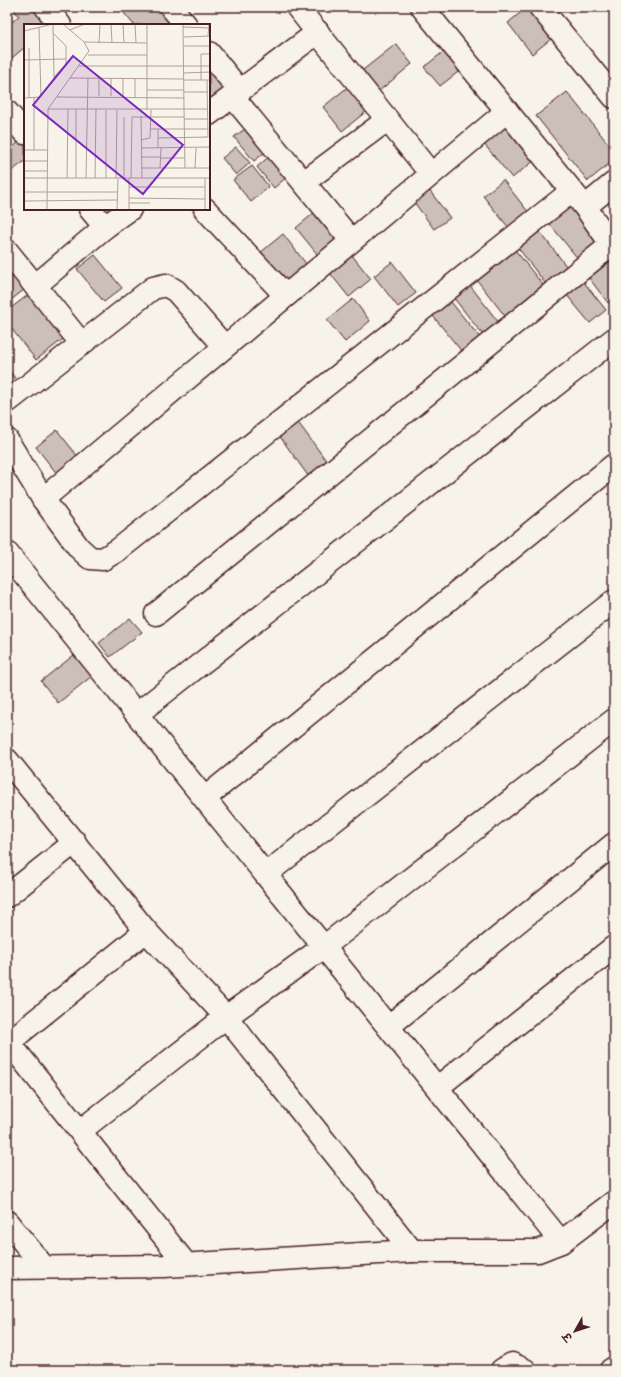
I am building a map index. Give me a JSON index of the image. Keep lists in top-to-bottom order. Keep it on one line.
{"north":"bottom left"}
